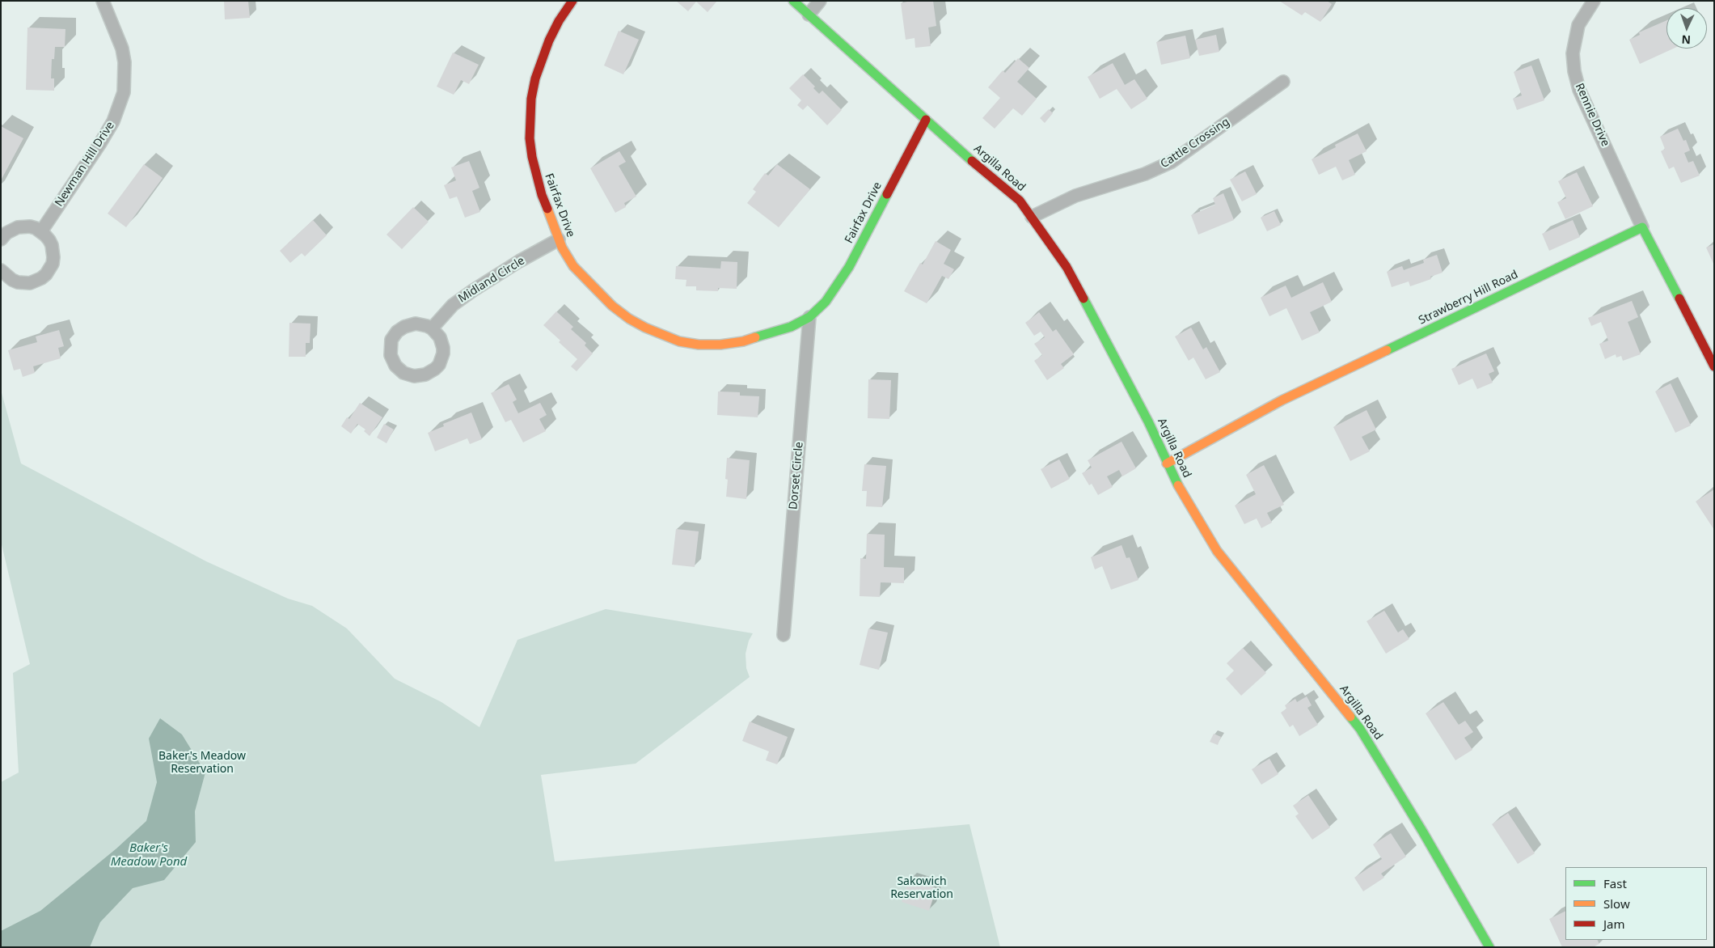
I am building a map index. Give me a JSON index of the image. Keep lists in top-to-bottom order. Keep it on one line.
{"streets":{"street":["Rennie Drive","Cattle Crossing","Newman Hill Drive","Argilla Road","Fairfax Drive","Midland Circle","Strawberry Hill Road","Dorset Circle"]},"crossings":[["Rennie Drive","Strawberry Hill Road"],["Cattle Crossing","Argilla Road"],["Argilla Road","Fairfax Drive"],["Argilla Road","Strawberry Hill Road"],["Fairfax Drive","Midland Circle"],["Fairfax Drive","Dorset Circle"]],"water":["Baker's Meadow Pond"],"parks":["Baker's Meadow Reservation","Sakowich Reservation"],"legend":["Fast","Slow","Jam"],"north":"bottom"}
